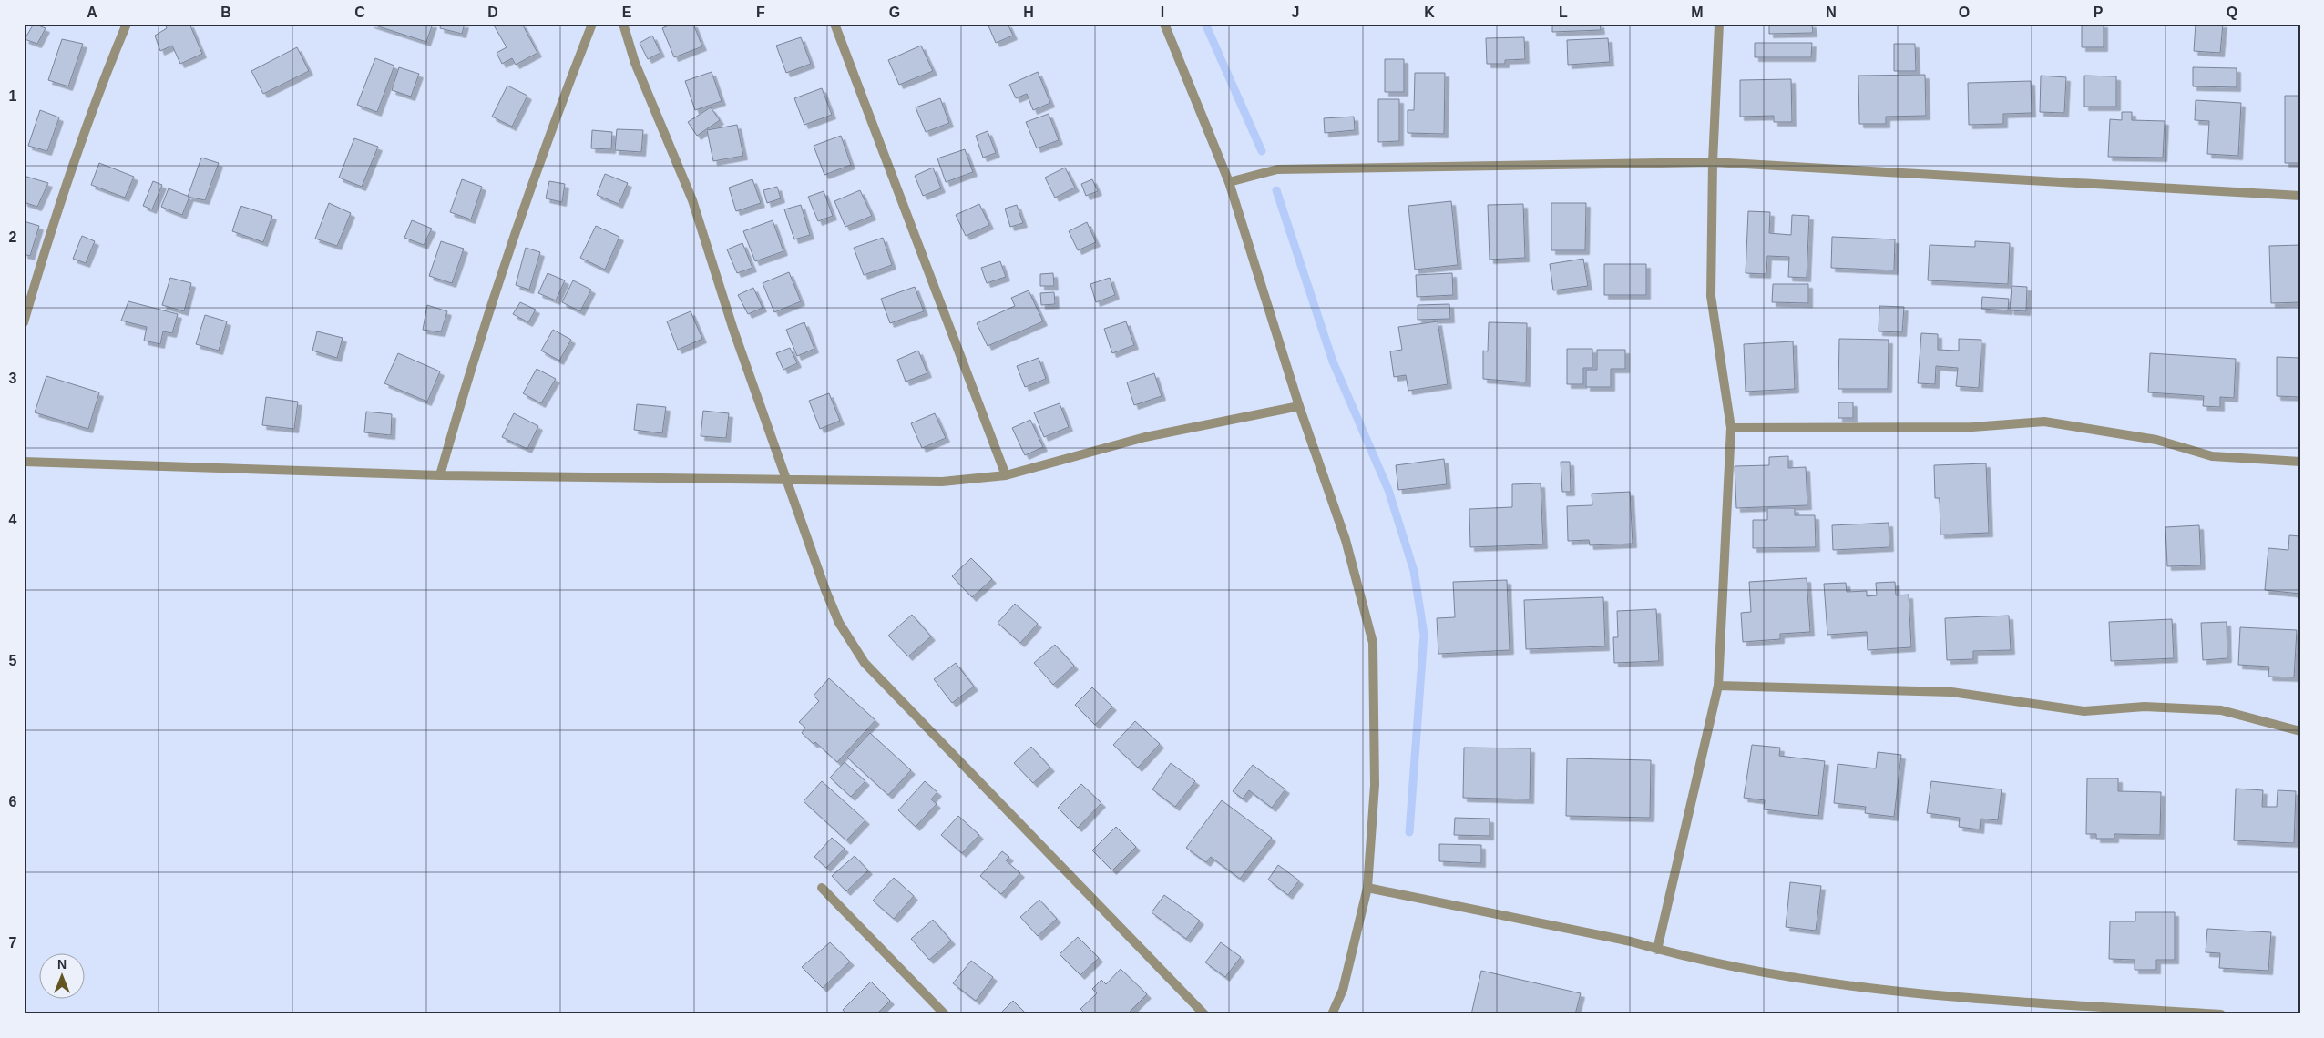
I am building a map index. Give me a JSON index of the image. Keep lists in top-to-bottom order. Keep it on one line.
{"north":"top","grid":{"columns":["A","B","C","D","E","F","G","H","I","J","K","L","M","N","O","P","Q"],"rows":["1","2","3","4","5","6","7"]}}
